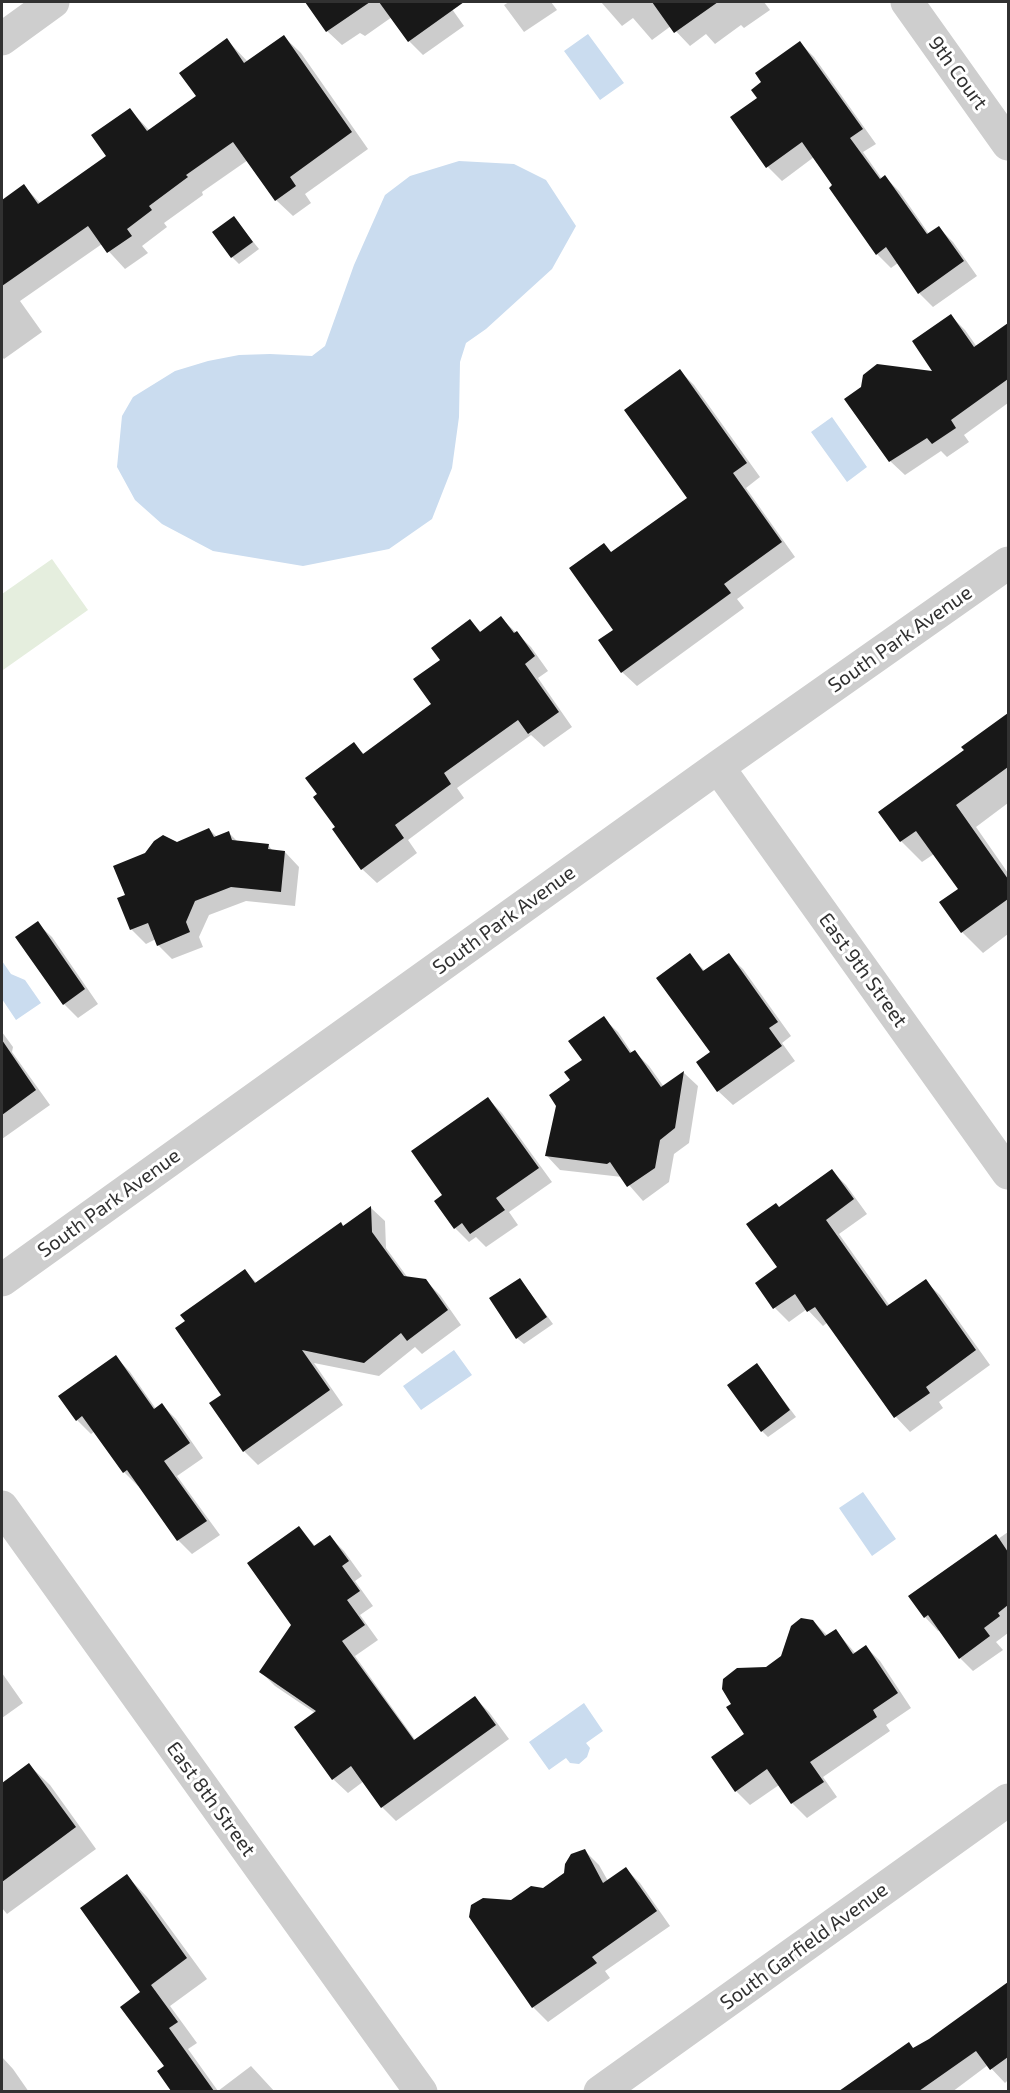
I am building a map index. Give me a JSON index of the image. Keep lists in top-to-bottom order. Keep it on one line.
{"streets":{"street":["9th Court","South Park Avenue","East 9th Street","East 8th Street","South Garfield Avenue"]},"crossings":[["South Park Avenue","East 9th Street"]]}
